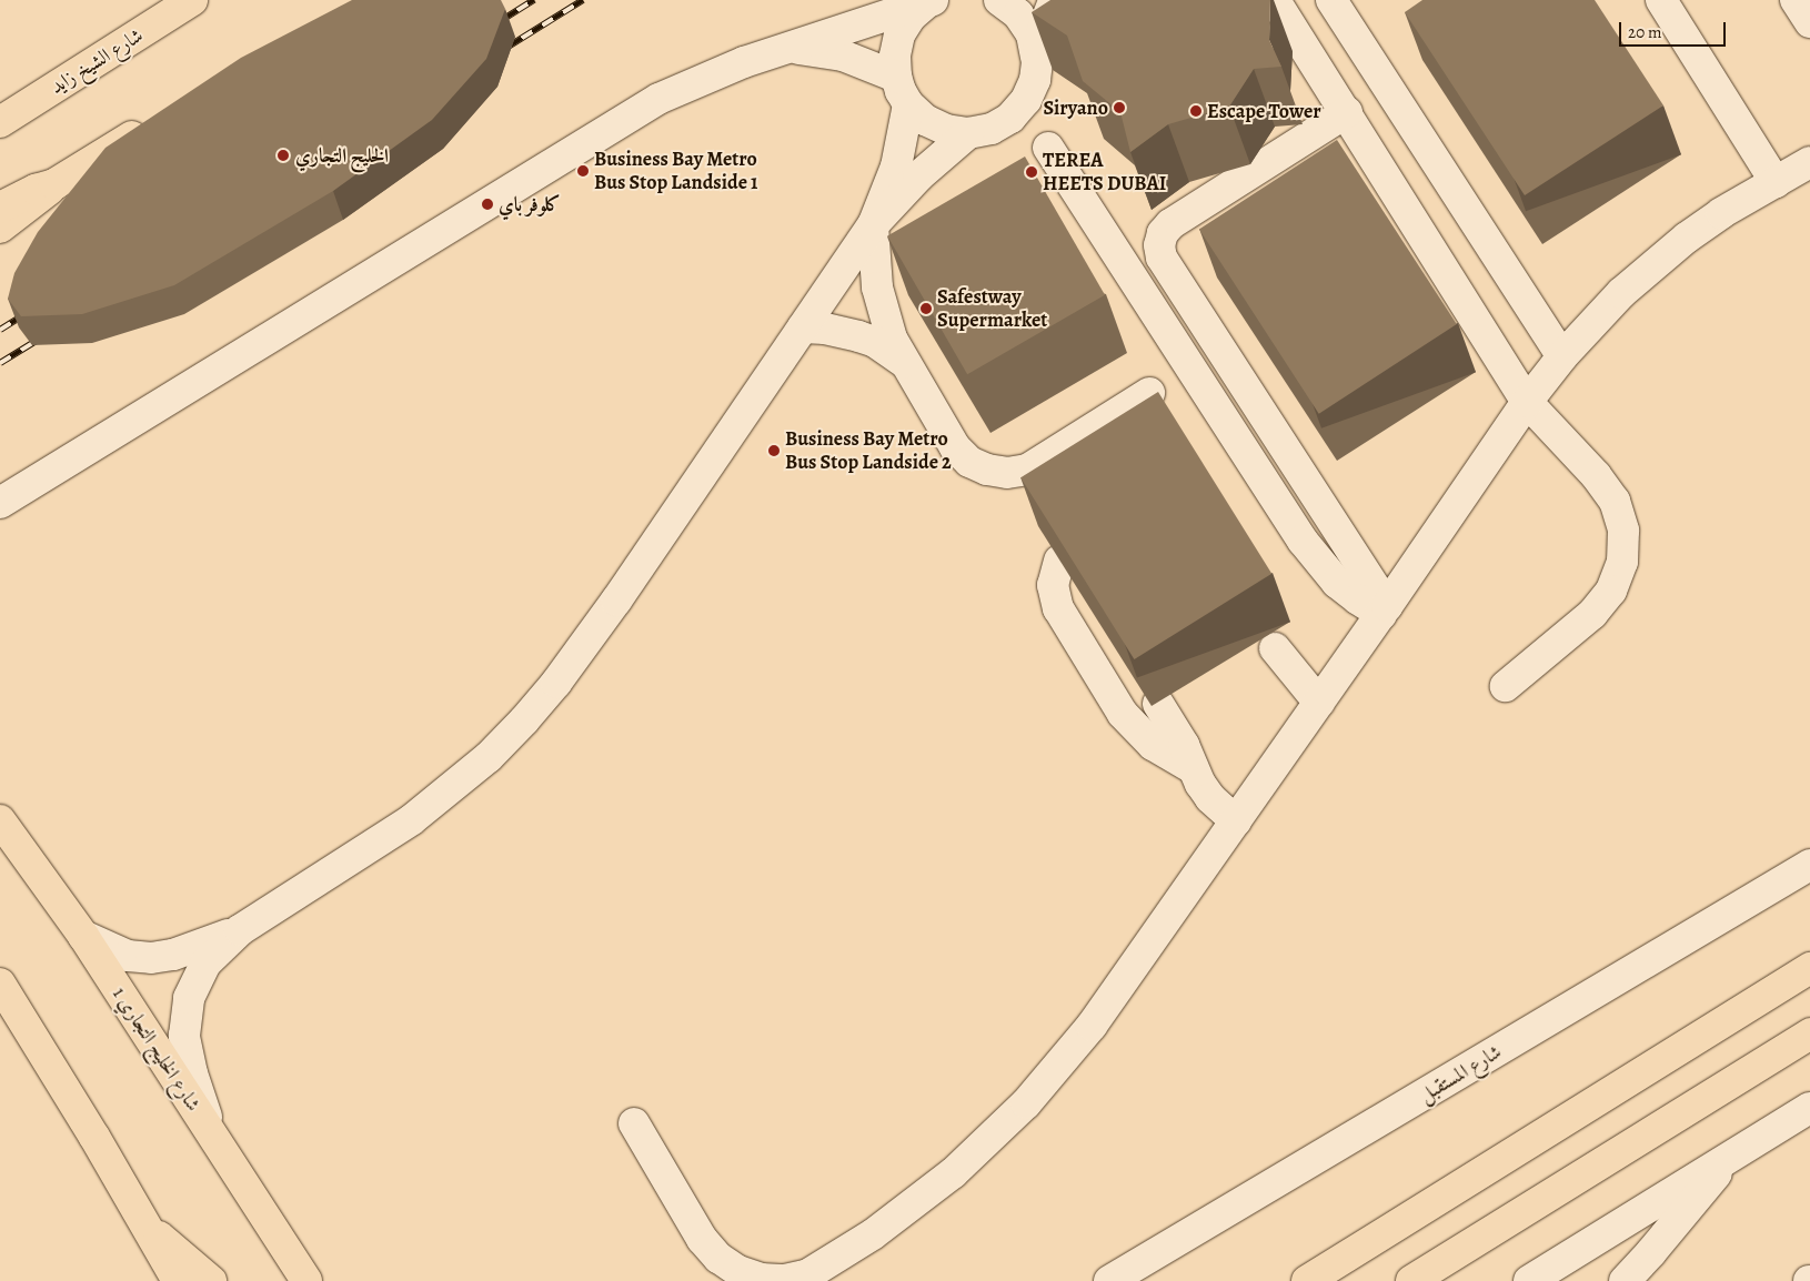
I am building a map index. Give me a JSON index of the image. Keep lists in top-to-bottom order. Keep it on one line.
{"streets":{"main road":["شارع الشيخ زايد","شارع الخليج التجاري 1"],"street":["شارع المستقبل"]},"places":["Siryano","Escape Tower","الخليج التجاري","Business Bay Metro Bus Stop Landside 1","TEREA HEETS DUBAI","كلوفر باي","Safestway Supermarket","Business Bay Metro Bus Stop Landside 2"],"scale_bar":"20 m"}
